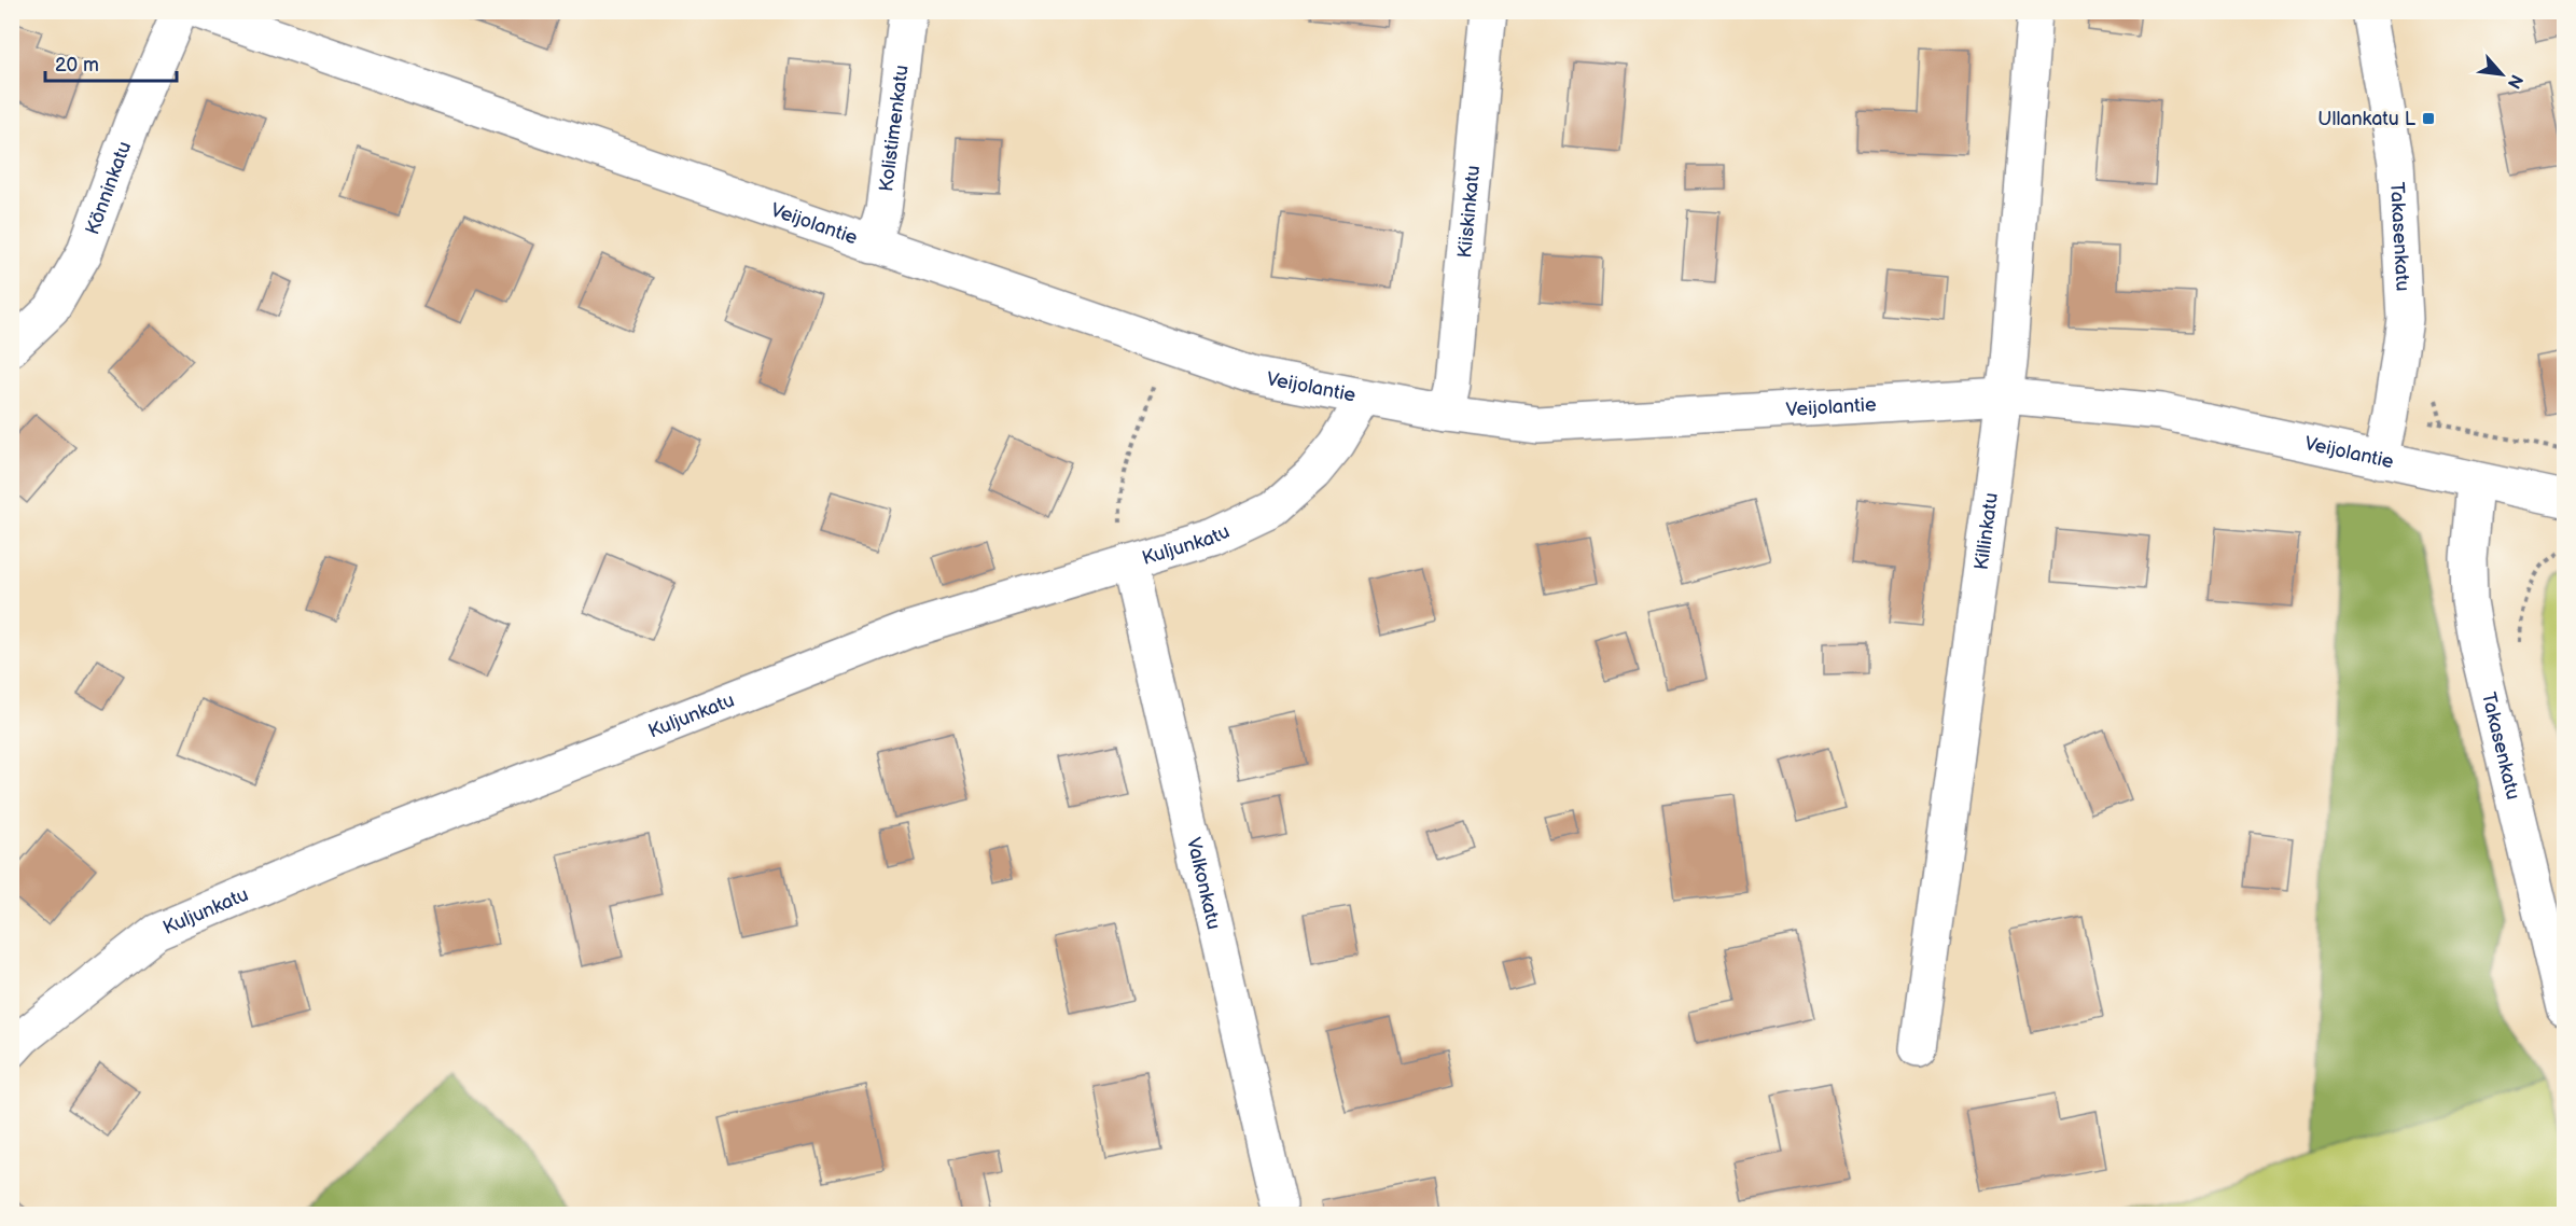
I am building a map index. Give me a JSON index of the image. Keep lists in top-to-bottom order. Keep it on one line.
{"streets":{"street":["Kolistimenkatu","Könninkatu","Kiiskinkatu","Veijolantie","Takasenkatu","Killinkatu","Kuljunkatu","Valkonkatu"]},"crossings":[["Kolistimenkatu","Veijolantie"],["Kiiskinkatu","Veijolantie"],["Veijolantie","Takasenkatu"],["Veijolantie","Killinkatu"],["Veijolantie","Kuljunkatu"],["Kuljunkatu","Valkonkatu"]],"places":{"transit":["Ullankatu L"]},"scale_bar":"20 m","north":"bottom right"}
